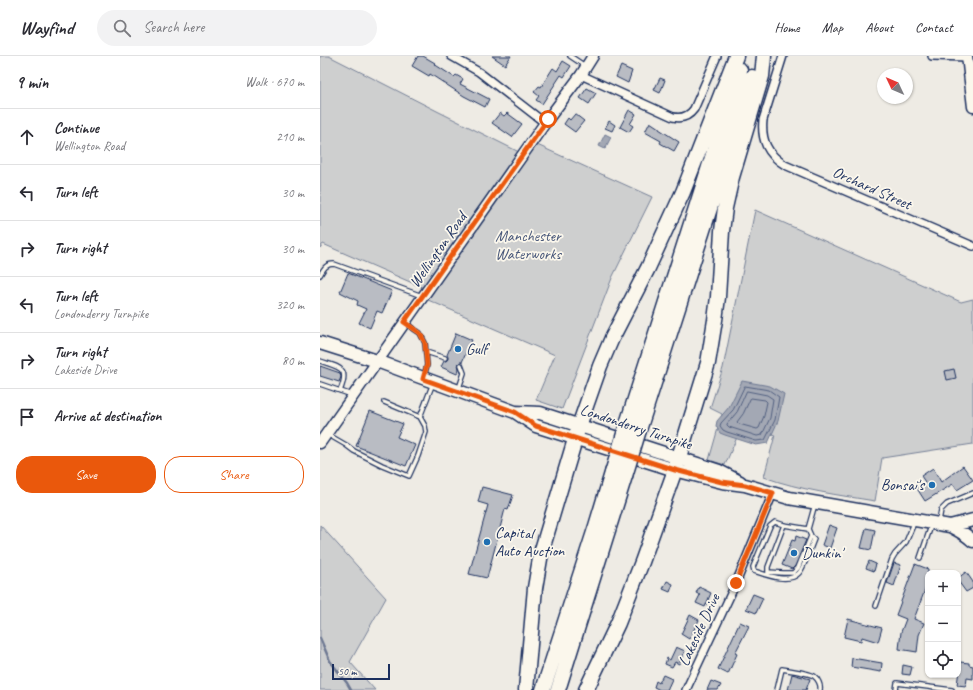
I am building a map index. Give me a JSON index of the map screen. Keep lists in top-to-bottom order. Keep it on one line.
{"streets":{"main road":["Londonderry Turnpike"],"street":["Orchard Street","Wellington Road","Lakeside Drive"]},"crossings":[["Wellington Road","Londonderry Turnpike"],["Londonderry Turnpike","Lakeside Drive"]],"parks":["Manchester Waterworks"],"places":["Gulf","Bonsai's","Capital Auto Auction","Dunkin'"],"scale_bar":"50 m","north":"top left","page":{"header":"Wayfind","search":"Search here","nav":["Home","Map","About","Contact"],"heading":["9 min","Walk · 670 m"],"list":[["Continue","Wellington Road","210 m"],["Turn left","30 m"],["Turn right","30 m"],["Turn left","Londonderry Turnpike","320 m"],["Turn right","Lakeside Drive","80 m"],"Arrive at destination"],"buttons":["Save","Share"],"map_buttons":["+","−"],"scale":"50 m"}}
